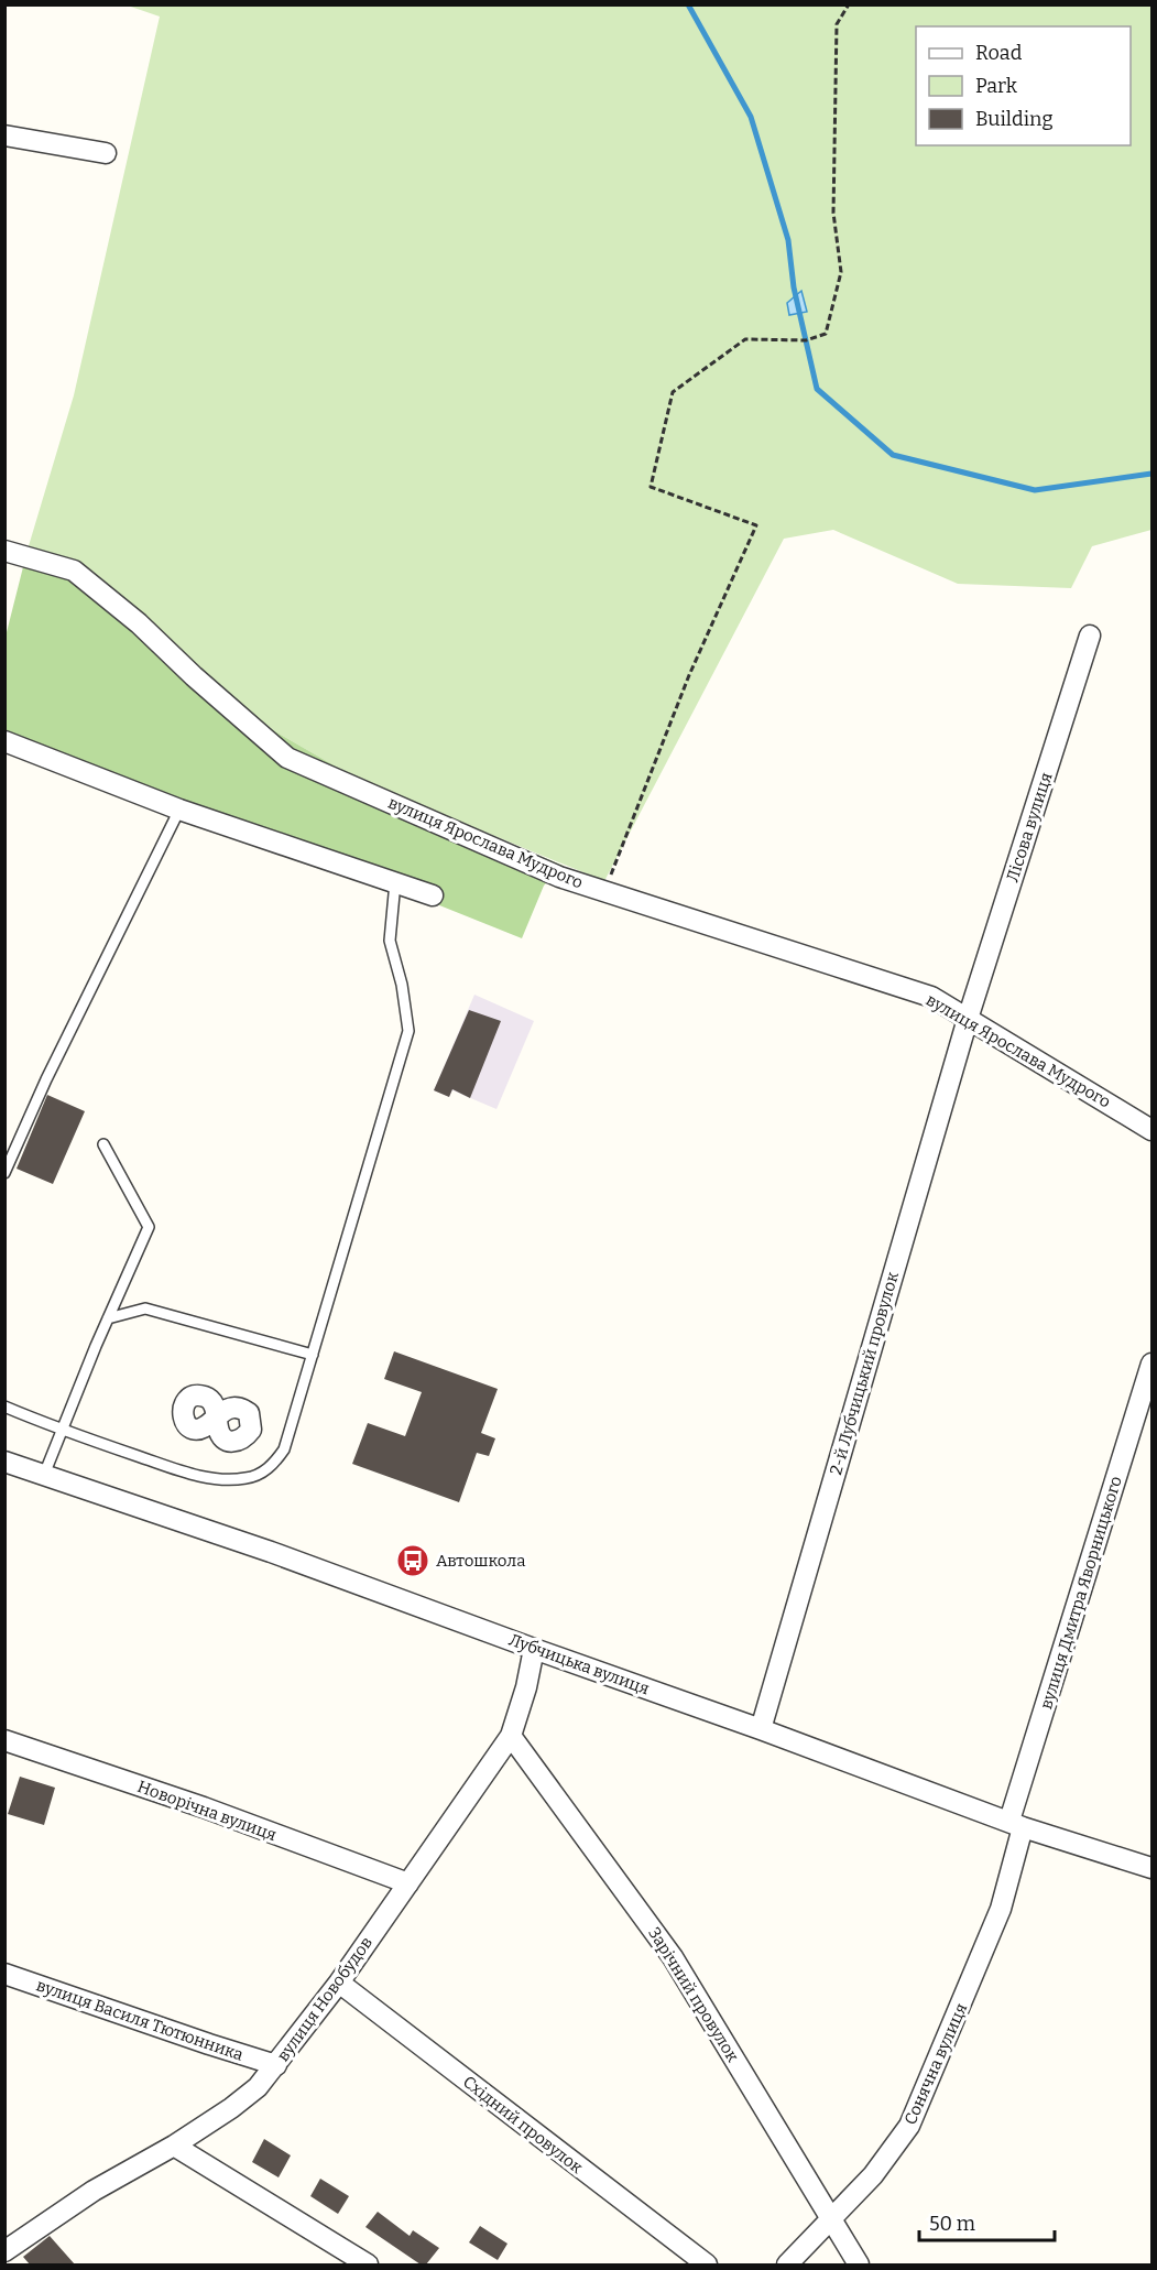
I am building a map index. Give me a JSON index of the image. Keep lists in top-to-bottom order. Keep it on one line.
{"streets":{"street":["Лісова вулиця","вулиця Ярослава Мудрого","2-й Лубчицький провулок","вулиця Дмитра Яворницького","Лубчицька вулиця","Новорічна вулиця","Зарічний провулок","вулиця Новобудов","вулиця Василя Тютюнника","Сонячна вулиця","Східний провулок"]},"crossings":[["Лісова вулиця","вулиця Ярослава Мудрого"],["Лісова вулиця","2-й Лубчицький провулок"],["вулиця Ярослава Мудрого","2-й Лубчицький провулок"],["2-й Лубчицький провулок","Лубчицька вулиця"],["вулиця Дмитра Яворницького","Лубчицька вулиця"],["вулиця Дмитра Яворницького","Сонячна вулиця"],["Лубчицька вулиця","вулиця Новобудов"],["Лубчицька вулиця","Сонячна вулиця"],["Новорічна вулиця","вулиця Новобудов"],["Зарічний провулок","вулиця Новобудов"],["Зарічний провулок","Сонячна вулиця"],["вулиця Новобудов","вулиця Василя Тютюнника"],["вулиця Новобудов","Східний провулок"]],"places":{"bus stop":["Автошкола"]},"legend":["Road","Park","Building"],"scale_bar":"50 m"}
